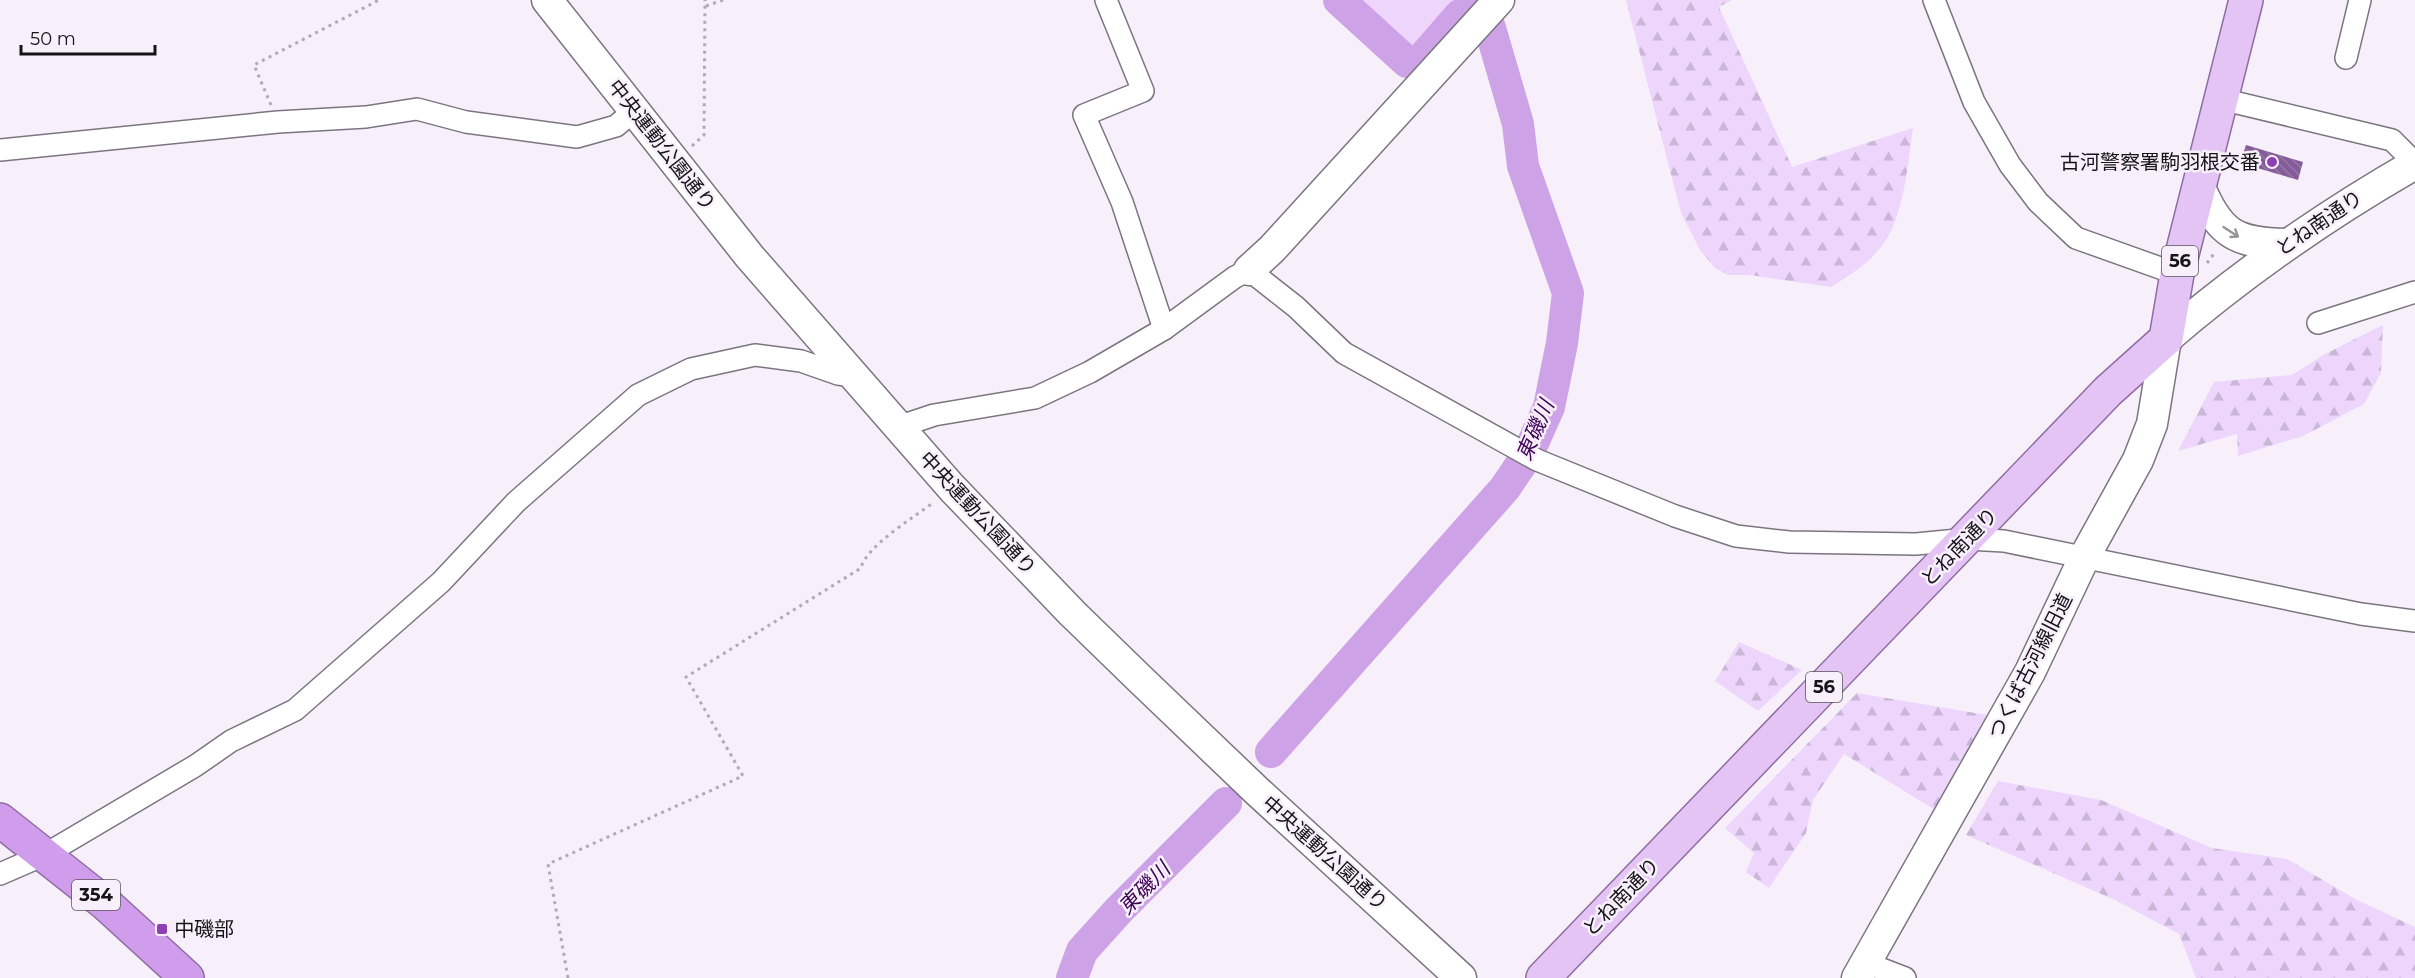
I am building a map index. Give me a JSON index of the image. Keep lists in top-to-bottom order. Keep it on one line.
{"streets":{"highway":["354"],"main road":["とね南通り","56"],"street":["中央運動公園通り","つくば古河線旧道"]},"crossings":[["とね南通り","56"],["とね南通り","つくば古河線旧道"],["56","つくば古河線旧道"]],"water":["東磯川"],"places":{"other":["古河警察署駒羽根交番"],"transit":["中磯部"]},"scale_bar":"50 m"}
